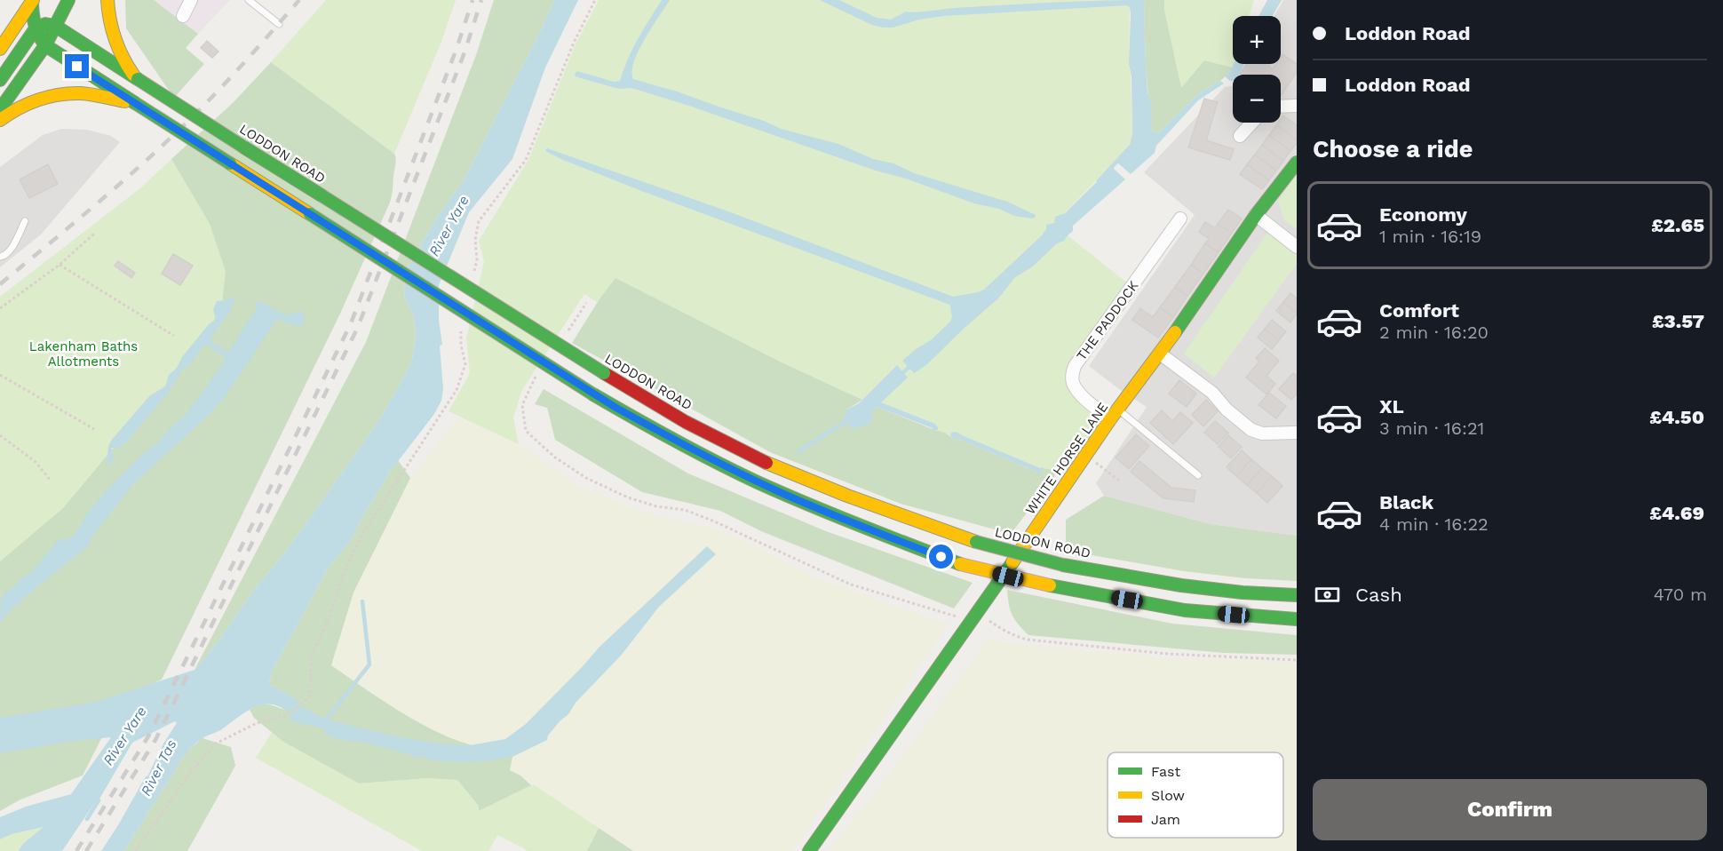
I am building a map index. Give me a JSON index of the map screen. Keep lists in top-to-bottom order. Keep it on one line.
{"streets":{"main road":["LODDON ROAD","WHITE HORSE LANE"],"street":["THE PADDOCK"]},"crossings":[["THE PADDOCK","WHITE HORSE LANE"]],"water":["River Yare","River Tas"],"parks":["Lakenham Baths Allotments"],"legend":["Fast","Slow","Jam"],"page":{"banner":["Loddon Road","Loddon Road"],"map_buttons":["+","−"],"heading":"Choose a ride","list":[{"name":"Economy","note":"1 min · 16:19","value":"£2.65"},{"name":"Comfort","note":"2 min · 16:20","value":"£3.57"},{"name":"XL","note":"3 min · 16:21","value":"£4.50"},{"name":"Black","note":"4 min · 16:22","value":"£4.69"}],"pay":["Cash","470 m"],"buttons":"Confirm"}}
